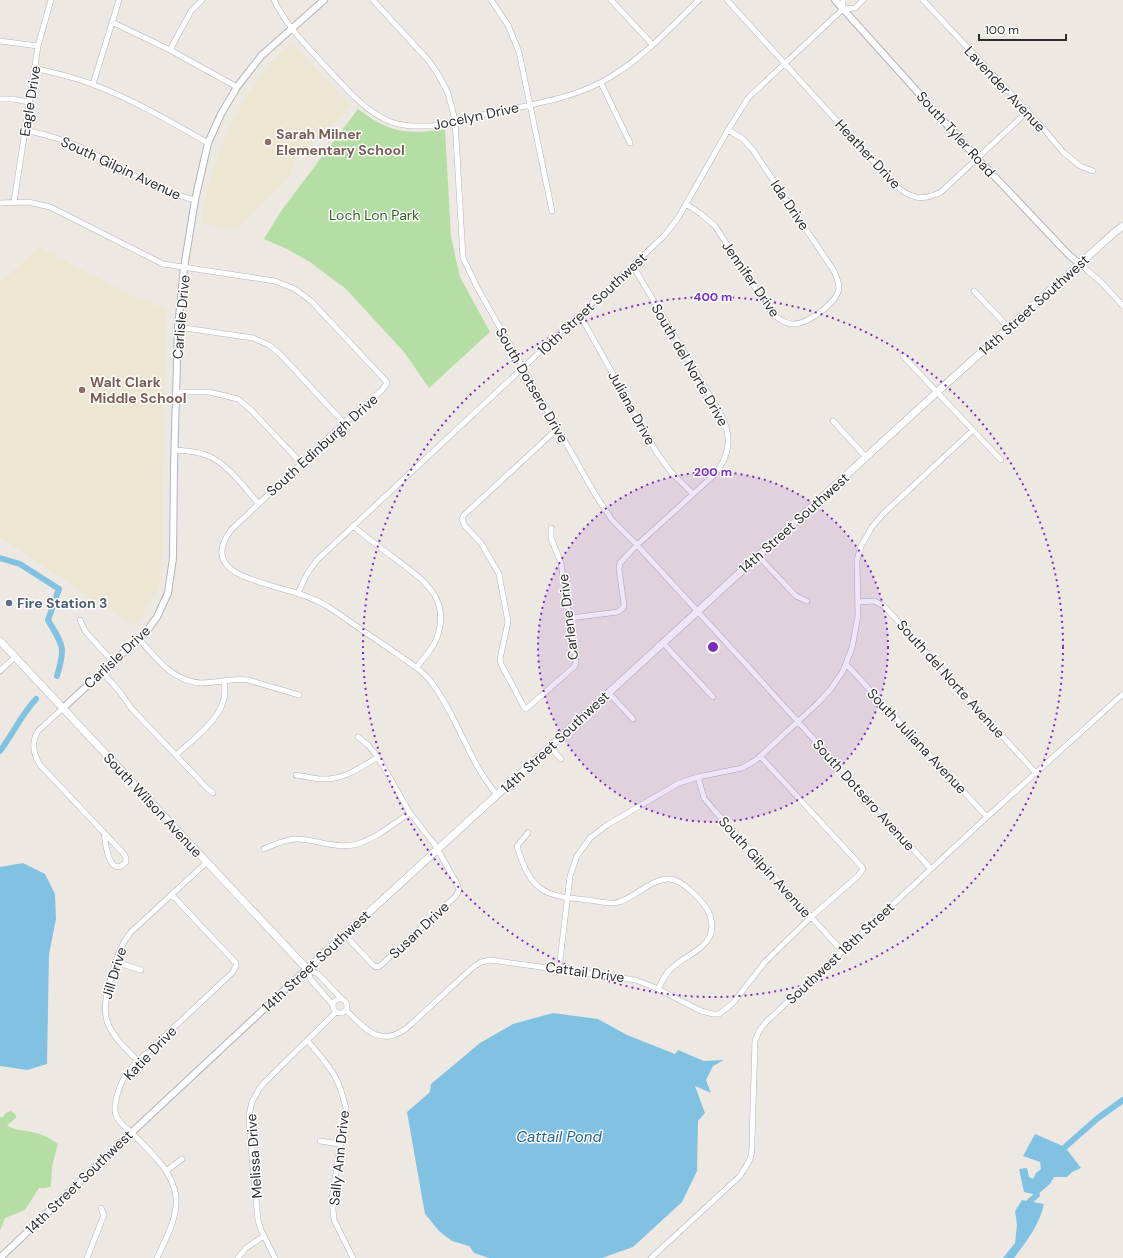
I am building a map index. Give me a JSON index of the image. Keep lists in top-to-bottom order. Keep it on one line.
{"streets":{"main road":["14th Street Southwest","South Wilson Avenue"],"street":["Lavender Avenue","Eagle Drive","Jocelyn Drive","South Tyler Road","Heather Drive","South Gilpin Avenue","Ida Drive","Jennifer Drive","10th Street Southwest","Carlisle Drive","South del Norte Drive","South Dotsero Drive","Juliana Drive","South Edinburgh Drive","Carlene Drive","South del Norte Avenue","South Juliana Avenue","South Dotsero Avenue","Susan Drive","Southwest 18th Street","Cattail Drive","Jill Drive","Katie Drive","Melissa Drive","Sally Ann Drive"]},"crossings":[["Lavender Avenue","Heather Drive"],["Eagle Drive","South Gilpin Avenue"],["Eagle Drive","South Edinburgh Drive"],["Jocelyn Drive","Carlisle Drive"],["Jocelyn Drive","South Dotsero Drive"],["South Tyler Road","Heather Drive"],["South Tyler Road","10th Street Southwest"],["South Tyler Road","14th Street Southwest"],["Heather Drive","10th Street Southwest"],["South Gilpin Avenue","Carlisle Drive"],["South Gilpin Avenue","Southwest 18th Street"],["South Gilpin Avenue","Cattail Drive"],["Ida Drive","Jennifer Drive"],["Ida Drive","10th Street Southwest"],["Jennifer Drive","10th Street Southwest"],["10th Street Southwest","South del Norte Drive"],["10th Street Southwest","South Dotsero Drive"],["10th Street Southwest","Juliana Drive"],["10th Street Southwest","South Edinburgh Drive"],["14th Street Southwest","South Dotsero Drive"],["14th Street Southwest","South Edinburgh Drive"],["14th Street Southwest","South Wilson Avenue"],["14th Street Southwest","Susan Drive"],["14th Street Southwest","Katie Drive"],["Carlisle Drive","South Edinburgh Drive"],["Carlisle Drive","South Wilson Avenue"],["South del Norte Drive","South Dotsero Drive"],["South del Norte Drive","Juliana Drive"],["South del Norte Drive","Carlene Drive"],["South Dotsero Drive","Carlene Drive"],["South Dotsero Drive","South Dotsero Avenue"],["South del Norte Avenue","Southwest 18th Street"],["South Juliana Avenue","Southwest 18th Street"],["South Dotsero Avenue","Southwest 18th Street"],["South Wilson Avenue","Cattail Drive"],["South Wilson Avenue","Jill Drive"],["South Wilson Avenue","Melissa Drive"],["Cattail Drive","Melissa Drive"],["Jill Drive","Katie Drive"],["Melissa Drive","Sally Ann Drive"]],"water":["Cattail Pond"],"parks":["Loch Lon Park"],"places":["Sarah Milner Elementary School","Walt Clark Middle School","Fire Station 3"],"scale_bar":"100 m","rings":["400 m","200 m"]}
